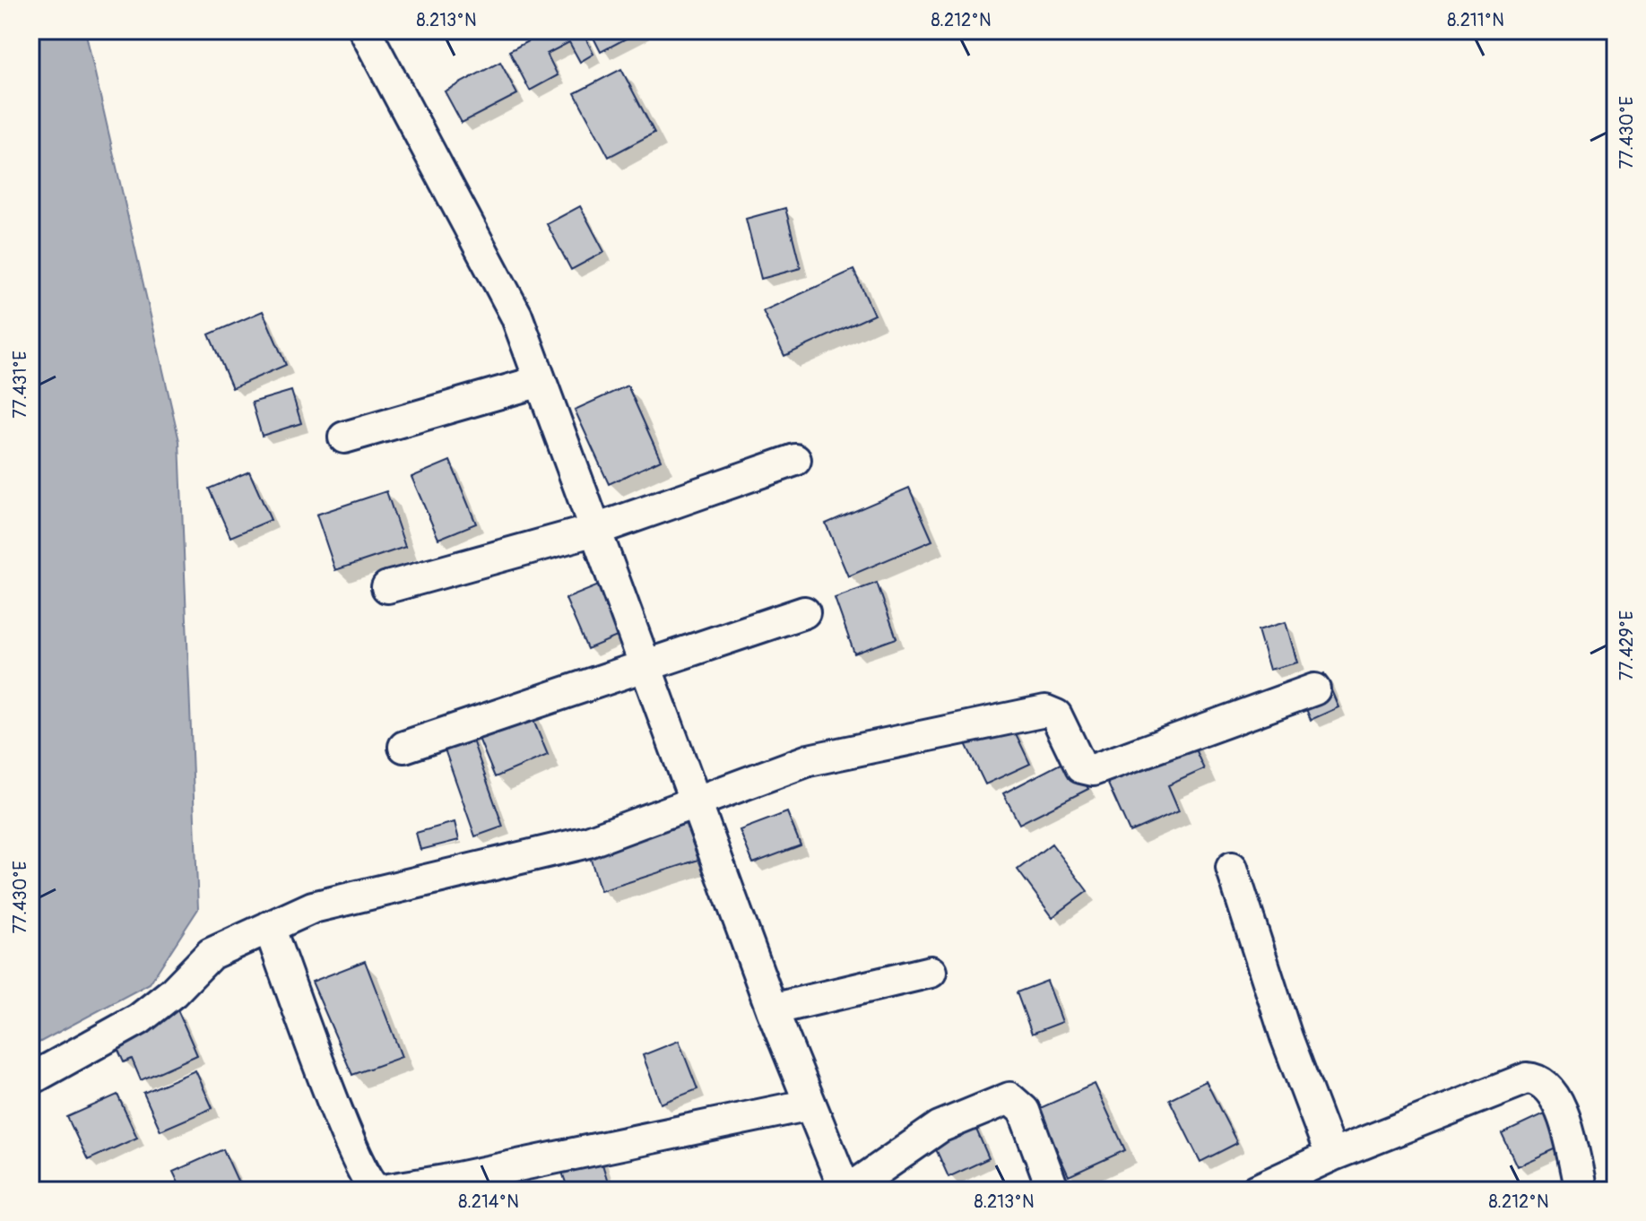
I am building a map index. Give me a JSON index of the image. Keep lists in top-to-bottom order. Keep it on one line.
{"coordinates":["8.213°N","8.212°N","8.211°N","77.430°E","77.431°E","77.429°E","8.214°N"]}
